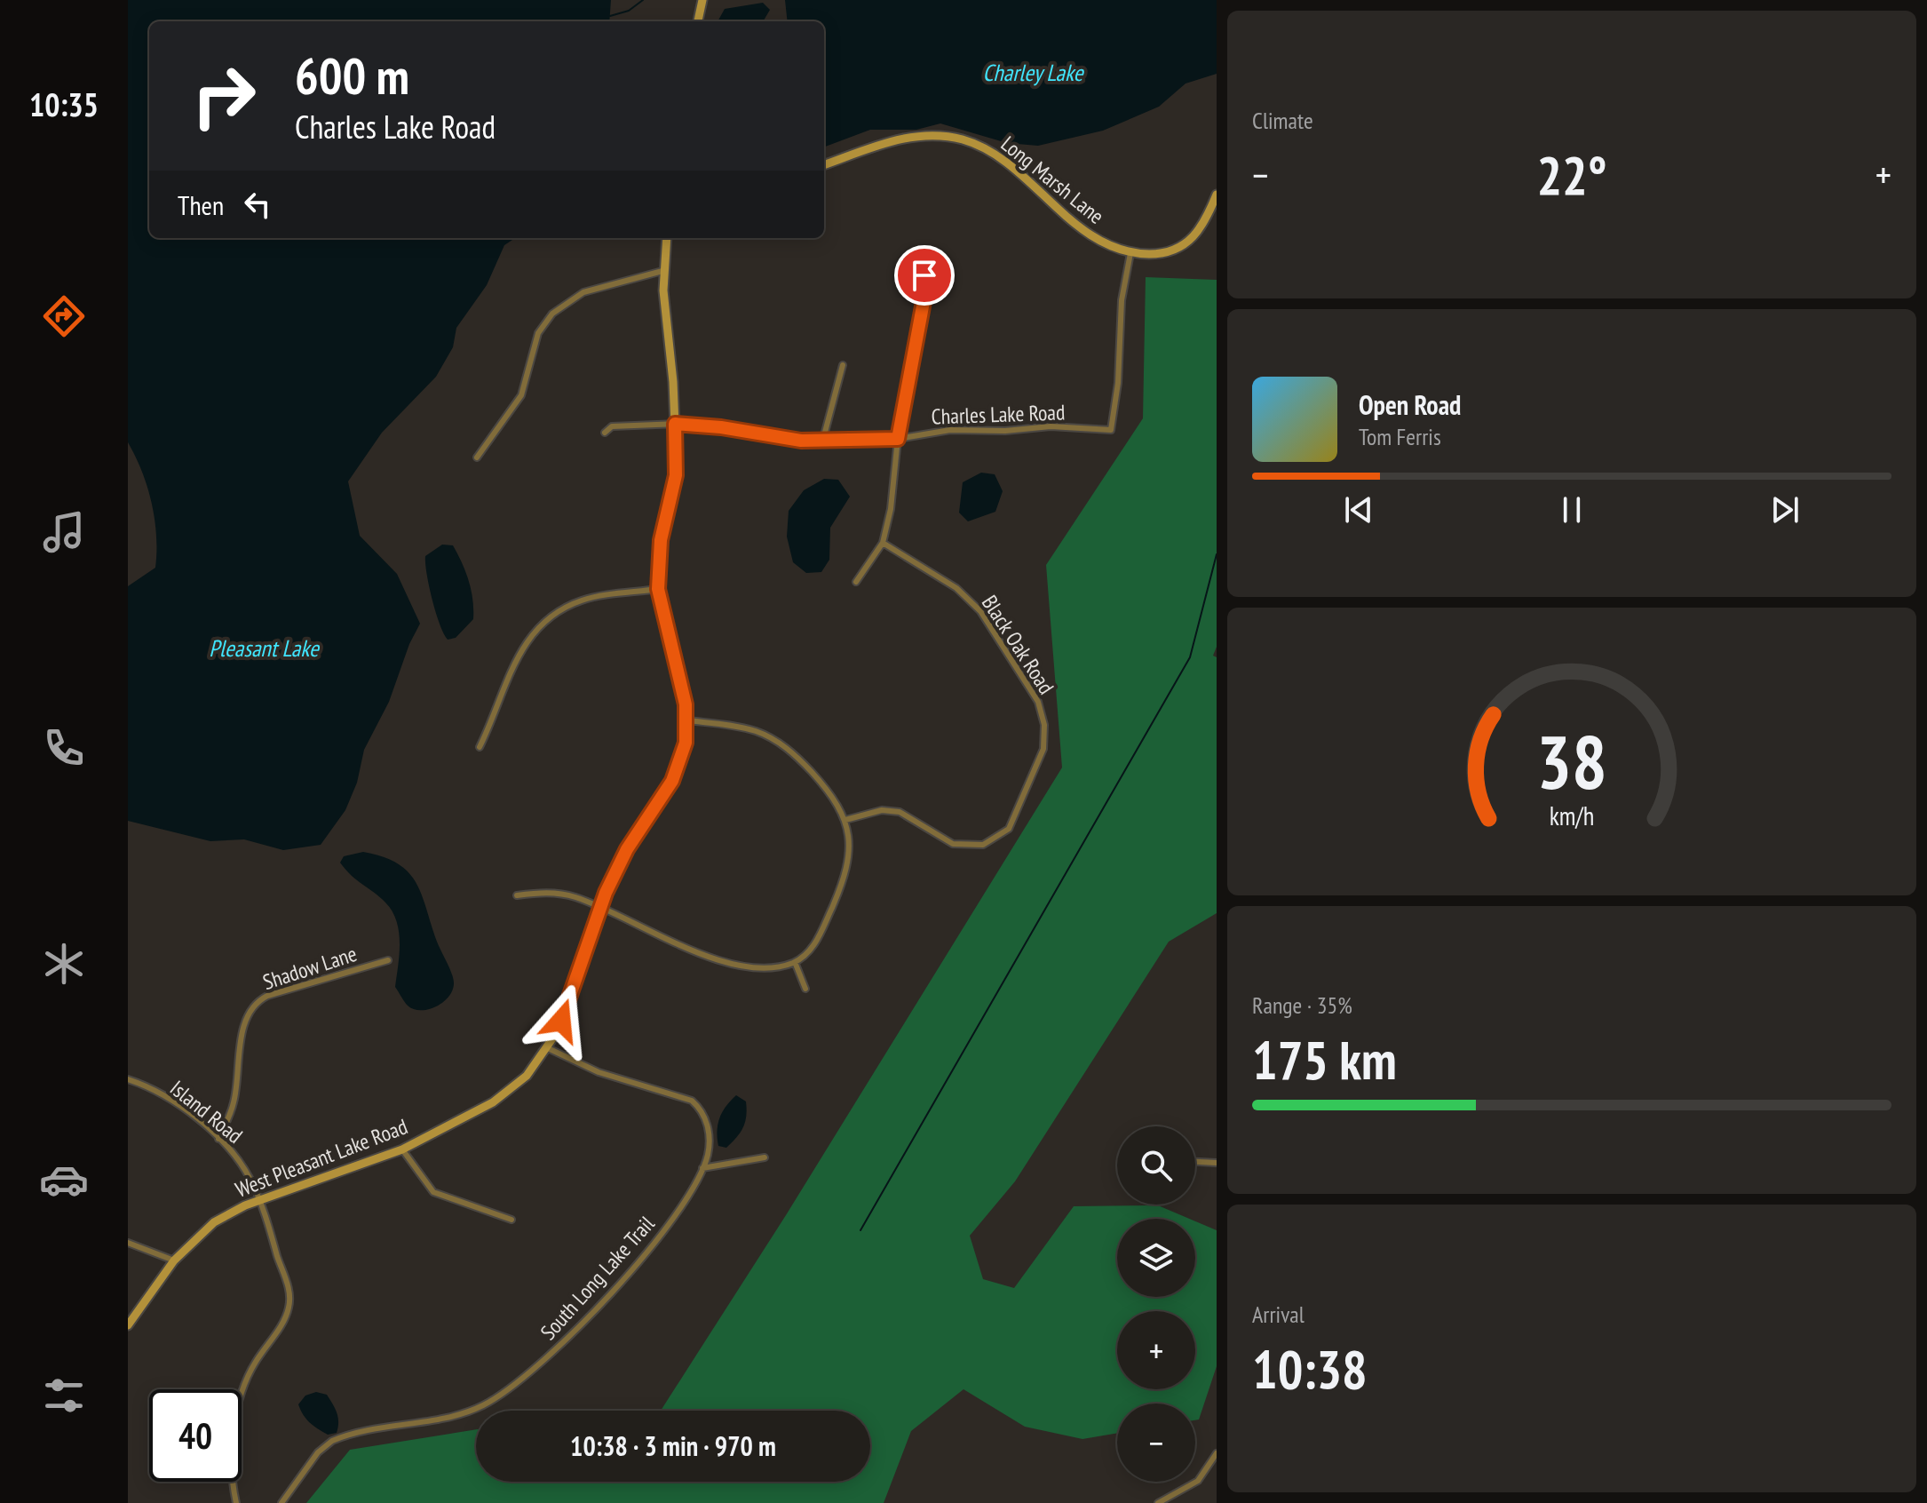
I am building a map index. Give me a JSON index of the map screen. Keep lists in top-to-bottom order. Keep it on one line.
{"streets":{"street":["Long Marsh Lane","Charles Lake Road","Black Oak Road","Shadow Lane","Island Road","West Pleasant Lake Road","South Long Lake Trail"]},"crossings":[["Long Marsh Lane","Charles Lake Road"],["Charles Lake Road","West Pleasant Lake Road"],["Black Oak Road","West Pleasant Lake Road"],["Shadow Lane","Island Road"],["Island Road","West Pleasant Lake Road"],["West Pleasant Lake Road","South Long Lake Trail"]],"water":["Charley Lake","Pleasant Lake"],"page":{"tabs":"10:35","tile":["Climate",["Range · 35%","175 km"],["Arrival","10:38"]],"turn":["600 m","Charles Lake Road"],"heat":["−","22°","+"],"then":"Then","song":["Open Road","Tom Ferris"],"map_buttons":["+","−"],"limit":"40","trip":"10:38 · 3 min · 970 m","gauge":["38","km/h"]}}
